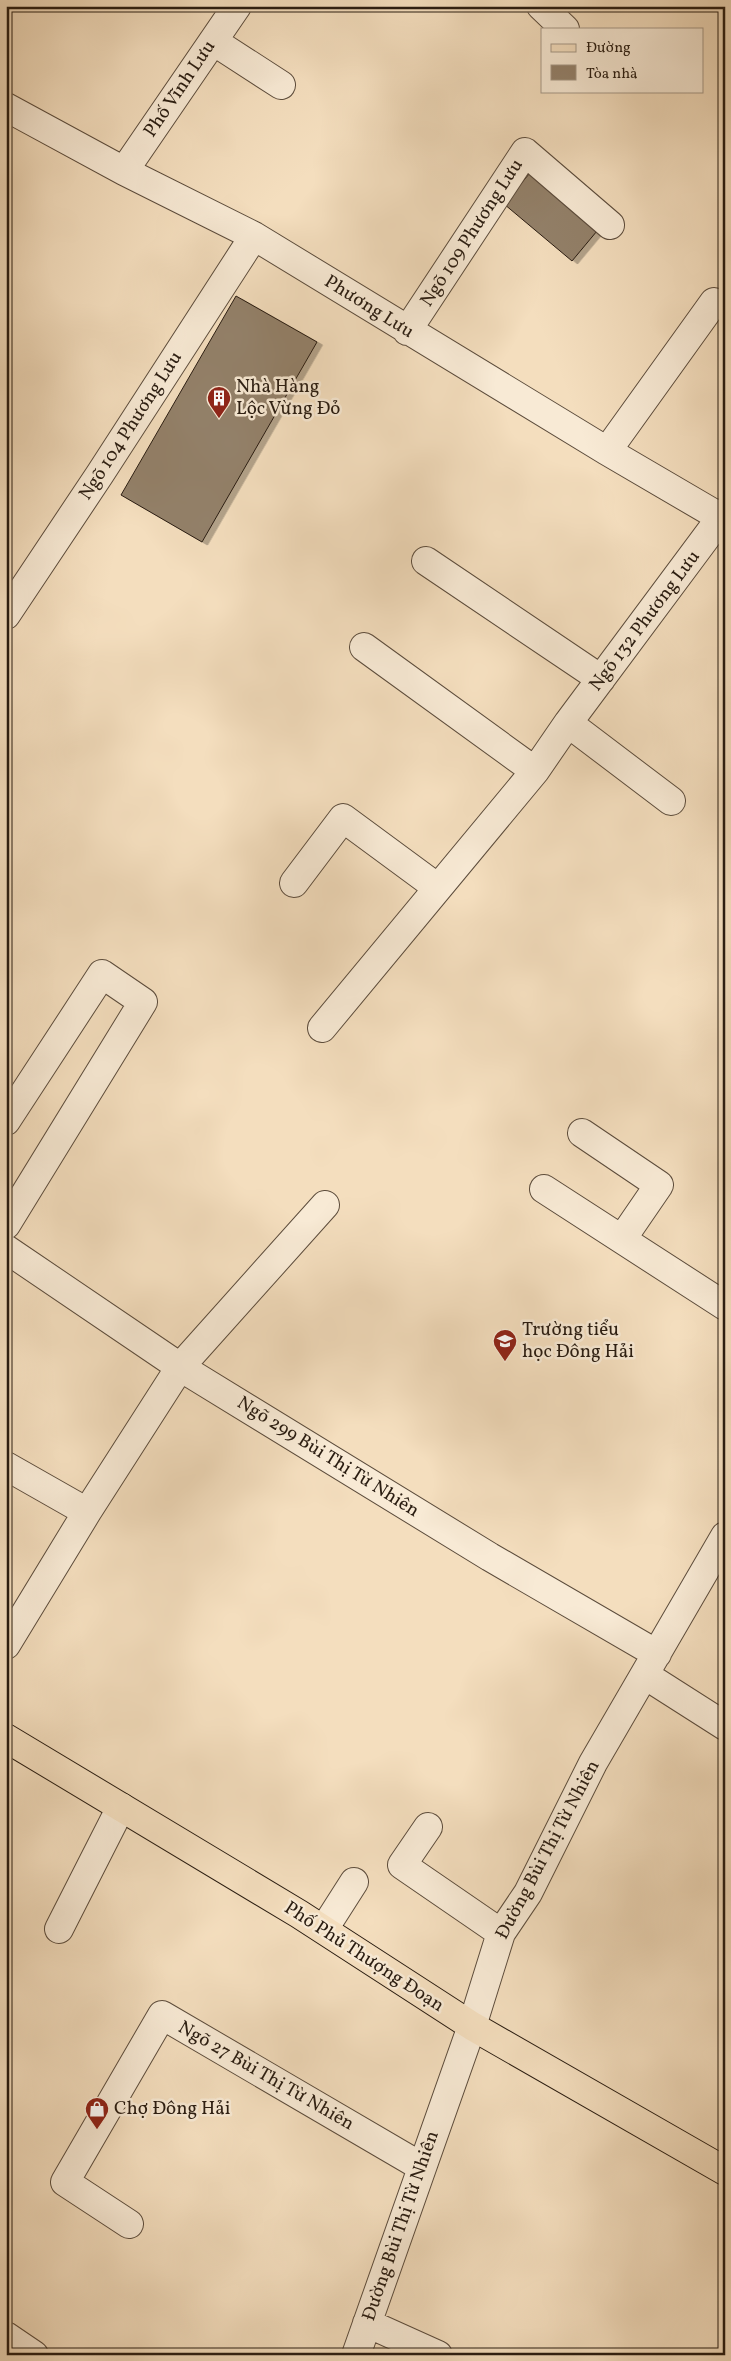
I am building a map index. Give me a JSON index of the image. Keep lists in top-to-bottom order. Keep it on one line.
{"streets":{"main road":["Phố Phủ Thượng Đoạn"],"street":["Phố Vĩnh Lưu","Ngõ 109 Phương Lưu","Phương Lưu","Ngõ 104 Phương Lưu","Ngõ 132 Phương Lưu","Ngõ 299 Bùi Thị Từ Nhiên","Đường Bùi Thị Từ Nhiên","Ngõ 27 Bùi Thị Từ Nhiên"]},"crossings":[["Phố Vĩnh Lưu","Phương Lưu"],["Ngõ 109 Phương Lưu","Phương Lưu"],["Phương Lưu","Ngõ 104 Phương Lưu"],["Phương Lưu","Ngõ 132 Phương Lưu"],["Ngõ 299 Bùi Thị Từ Nhiên","Đường Bùi Thị Từ Nhiên"],["Đường Bùi Thị Từ Nhiên","Phố Phủ Thượng Đoạn"],["Đường Bùi Thị Từ Nhiên","Ngõ 27 Bùi Thị Từ Nhiên"]],"places":{"building":["Nhà Hàng Lộc Vừng Đỏ"],"school or university":["Trường tiểu học Đông Hải"],"shop":["Chợ Đông Hải"]},"legend":["Đường","Tòa nhà"]}
